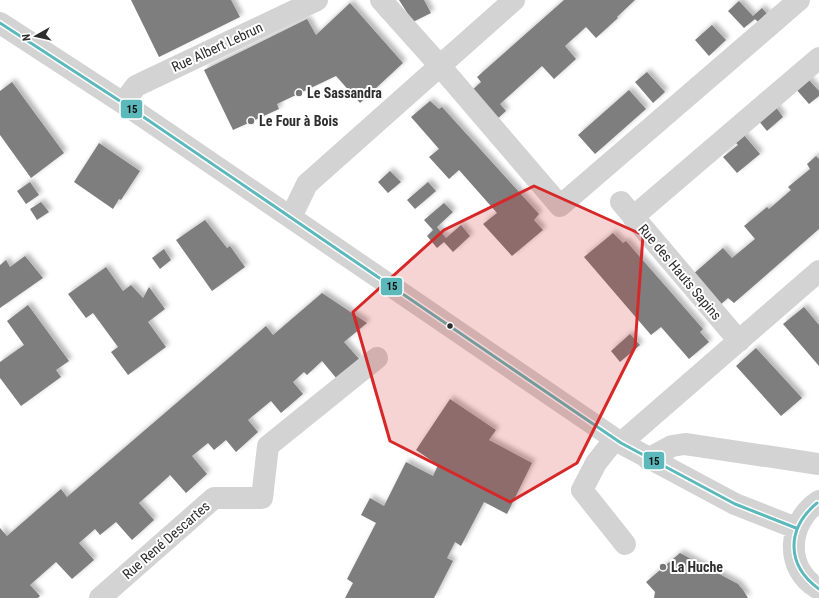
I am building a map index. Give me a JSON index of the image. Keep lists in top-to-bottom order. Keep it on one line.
{"streets":{"street":["Rue Albert Lebrun","Rue des Hauts Sapins","Rue René Descartes"]},"places":["Le Sassandra","Le Four à Bois","La Huche"],"lines":["transit line 15"],"north":"left"}
